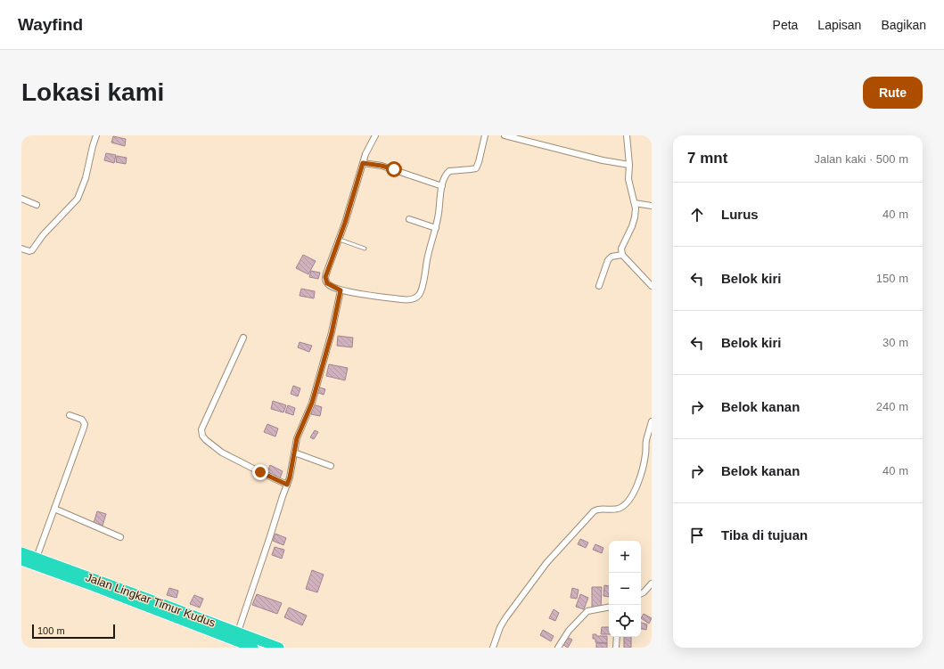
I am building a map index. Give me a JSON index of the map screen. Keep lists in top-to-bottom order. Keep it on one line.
{"streets":{"highway":["Jalan Lingkar Timur Kudus"]},"scale_bar":"100 m","page":{"header":"Wayfind","nav":["Peta","Lapisan","Bagikan"],"buttons":"Rute","title":"Lokasi kami","heading":["7 mnt","Jalan kaki · 500 m"],"list":[["Lurus","40 m"],["Belok kiri","150 m"],["Belok kiri","30 m"],["Belok kanan","240 m"],["Belok kanan","40 m"],"Tiba di tujuan"],"map_buttons":["+","−"],"scale":"100 m"}}
